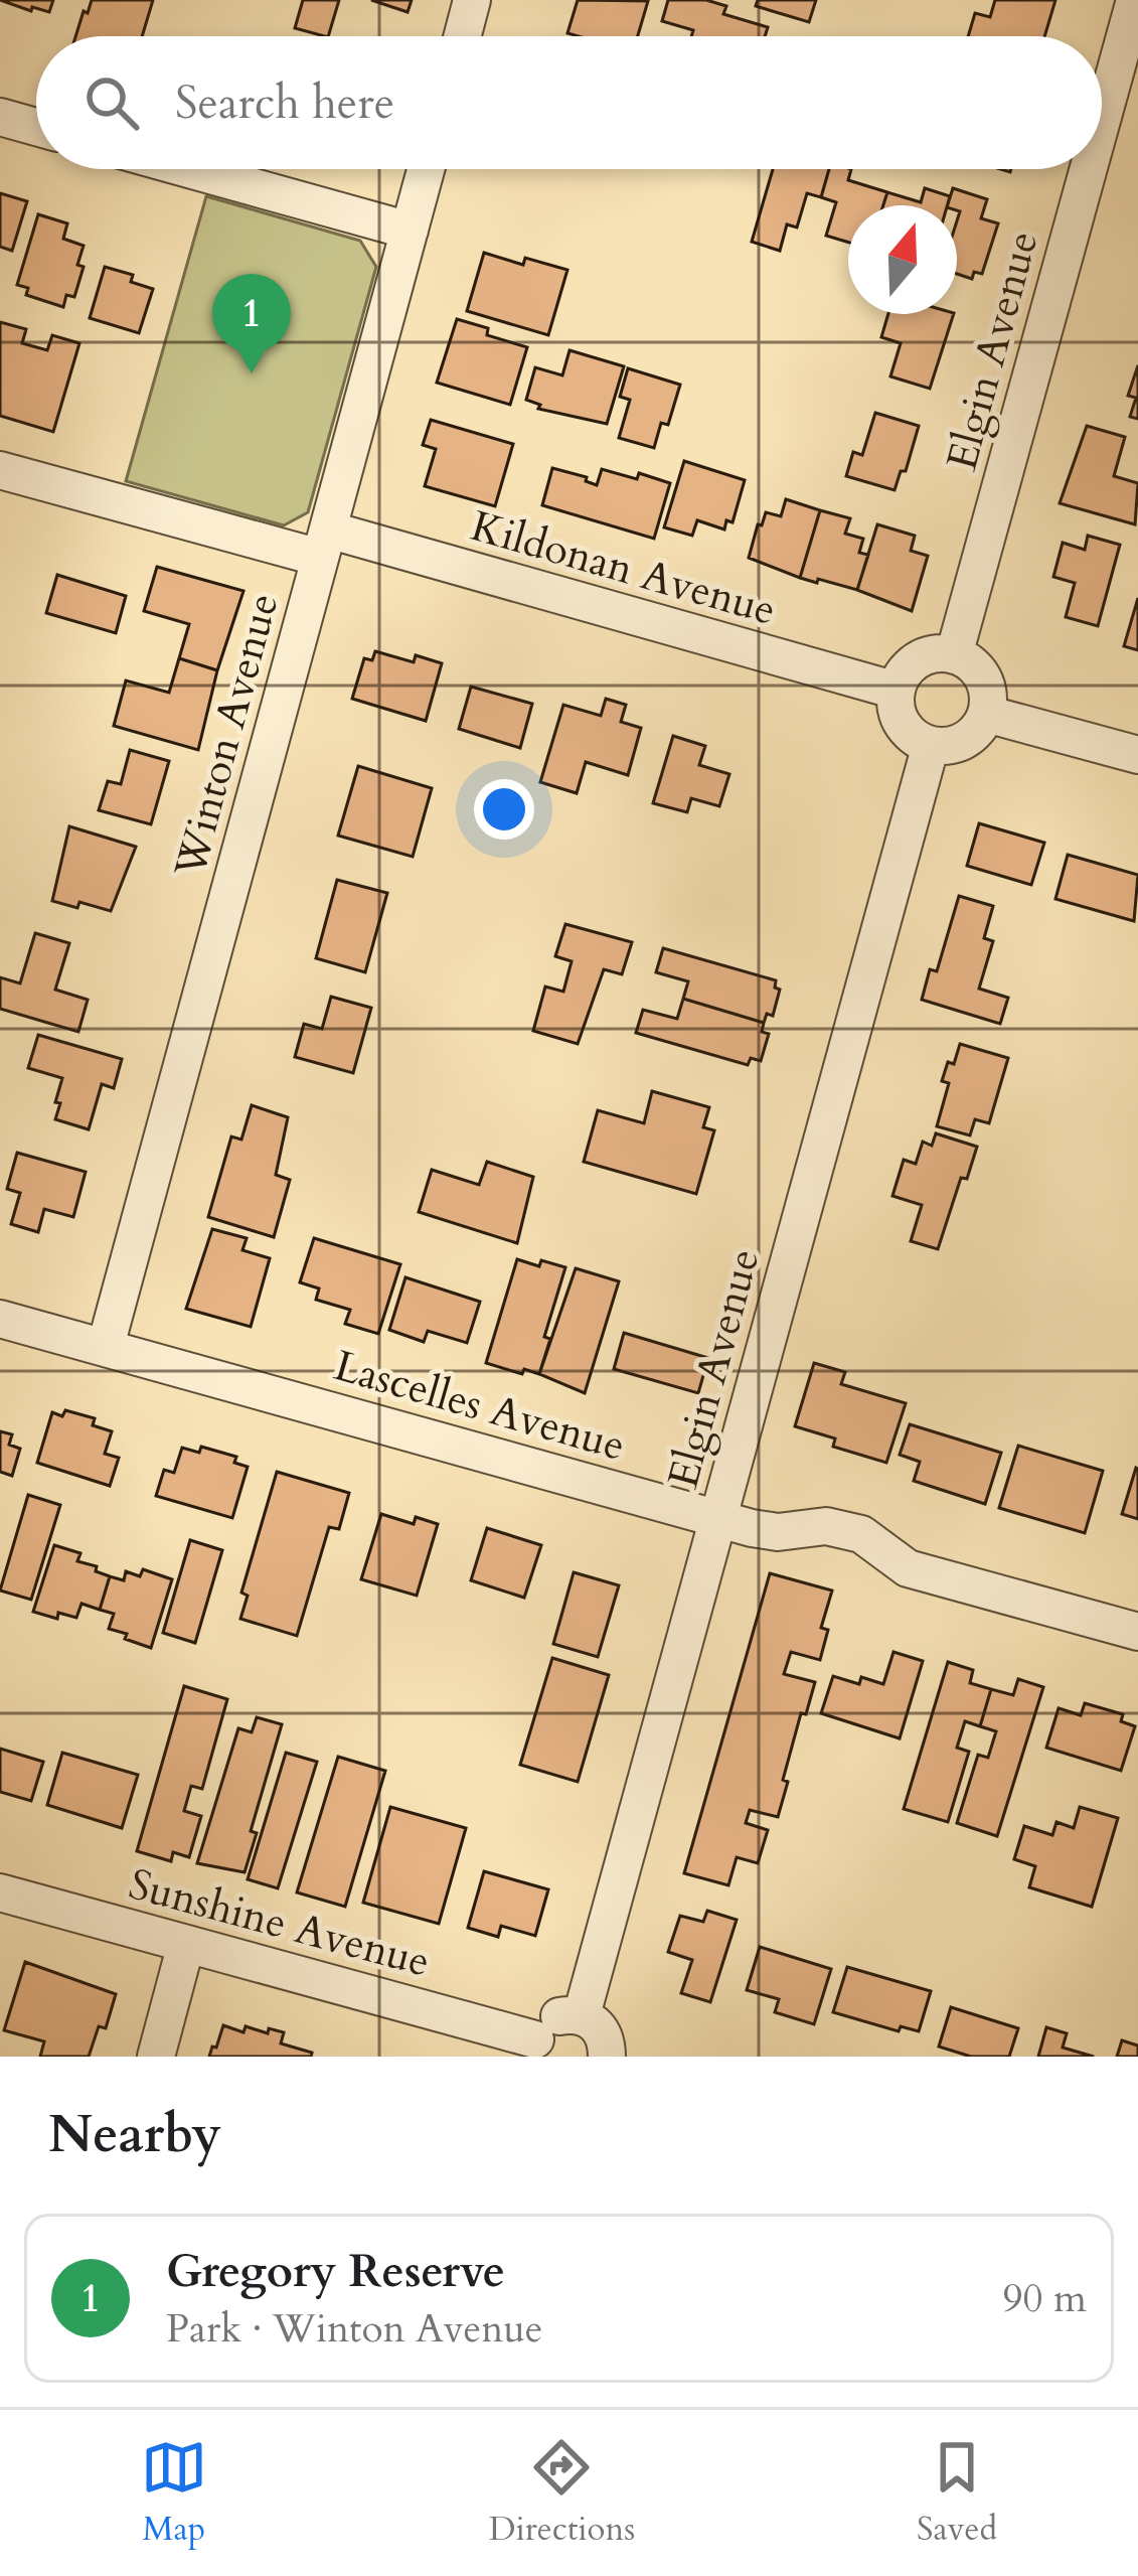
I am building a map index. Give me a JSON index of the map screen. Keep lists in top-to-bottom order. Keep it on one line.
{"streets":{"street":["Elgin Avenue","Kildonan Avenue","Winton Avenue","Lascelles Avenue","Sunshine Avenue"]},"crossings":[["Elgin Avenue","Kildonan Avenue"],["Elgin Avenue","Lascelles Avenue"],["Kildonan Avenue","Winton Avenue"],["Winton Avenue","Lascelles Avenue"]],"north":"top","page":{"search":"Search here","pins":"1","heading":"Nearby","list":[{"mark":"1","name":"Gregory Reserve","note":"Park · Winton Avenue","value":"90 m"}],"nav":["Map","Directions","Saved"]}}
